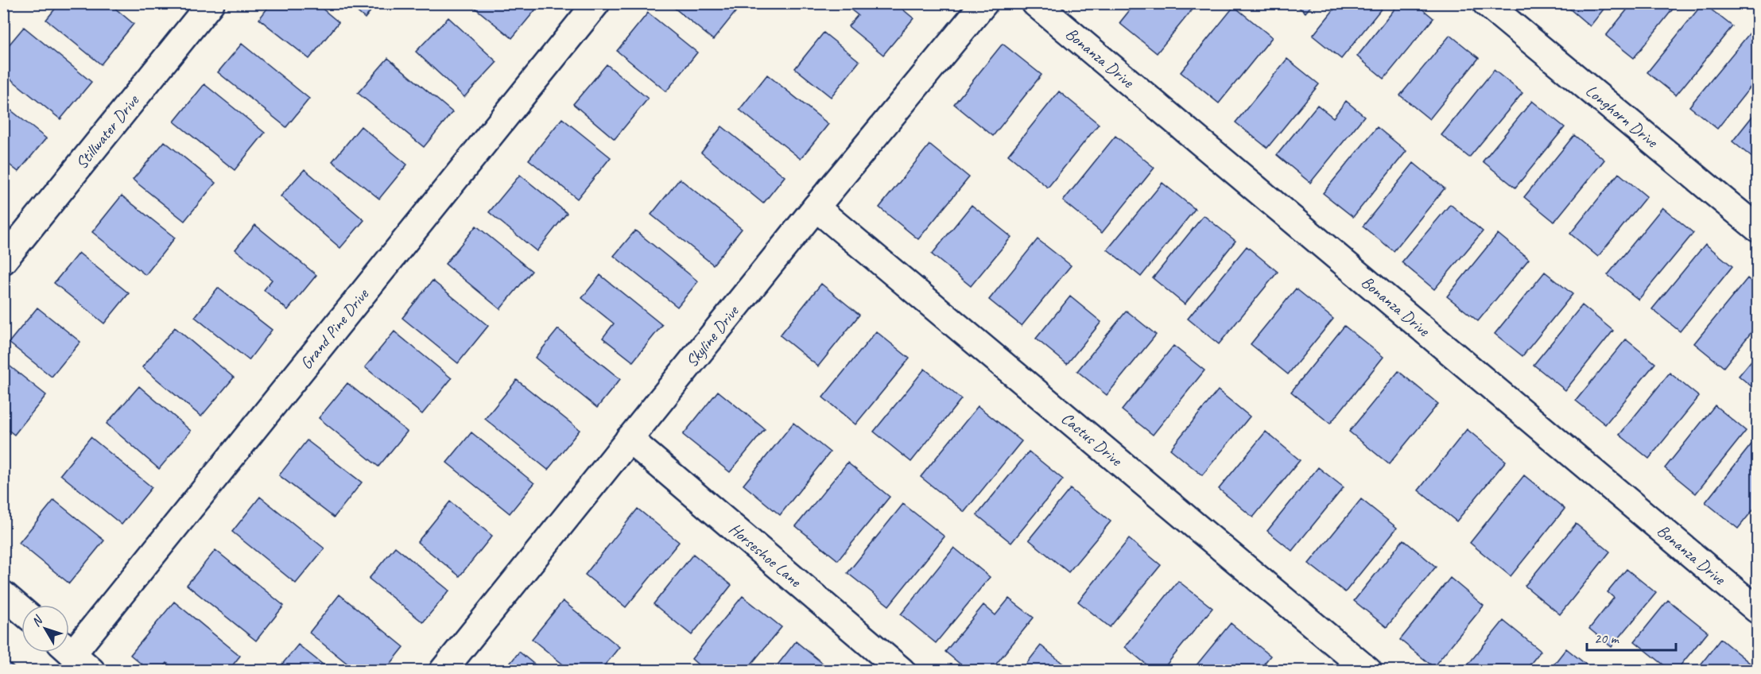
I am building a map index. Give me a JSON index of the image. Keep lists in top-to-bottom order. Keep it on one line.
{"streets":{"street":["Bonanza Drive","Longhorn Drive","Stillwater Drive","Grand Pine Drive","Skyline Drive","Cactus Drive","Horseshoe Lane"]},"crossings":[["Skyline Drive","Cactus Drive"],["Skyline Drive","Horseshoe Lane"]],"scale_bar":"20 m","north":"top left"}
